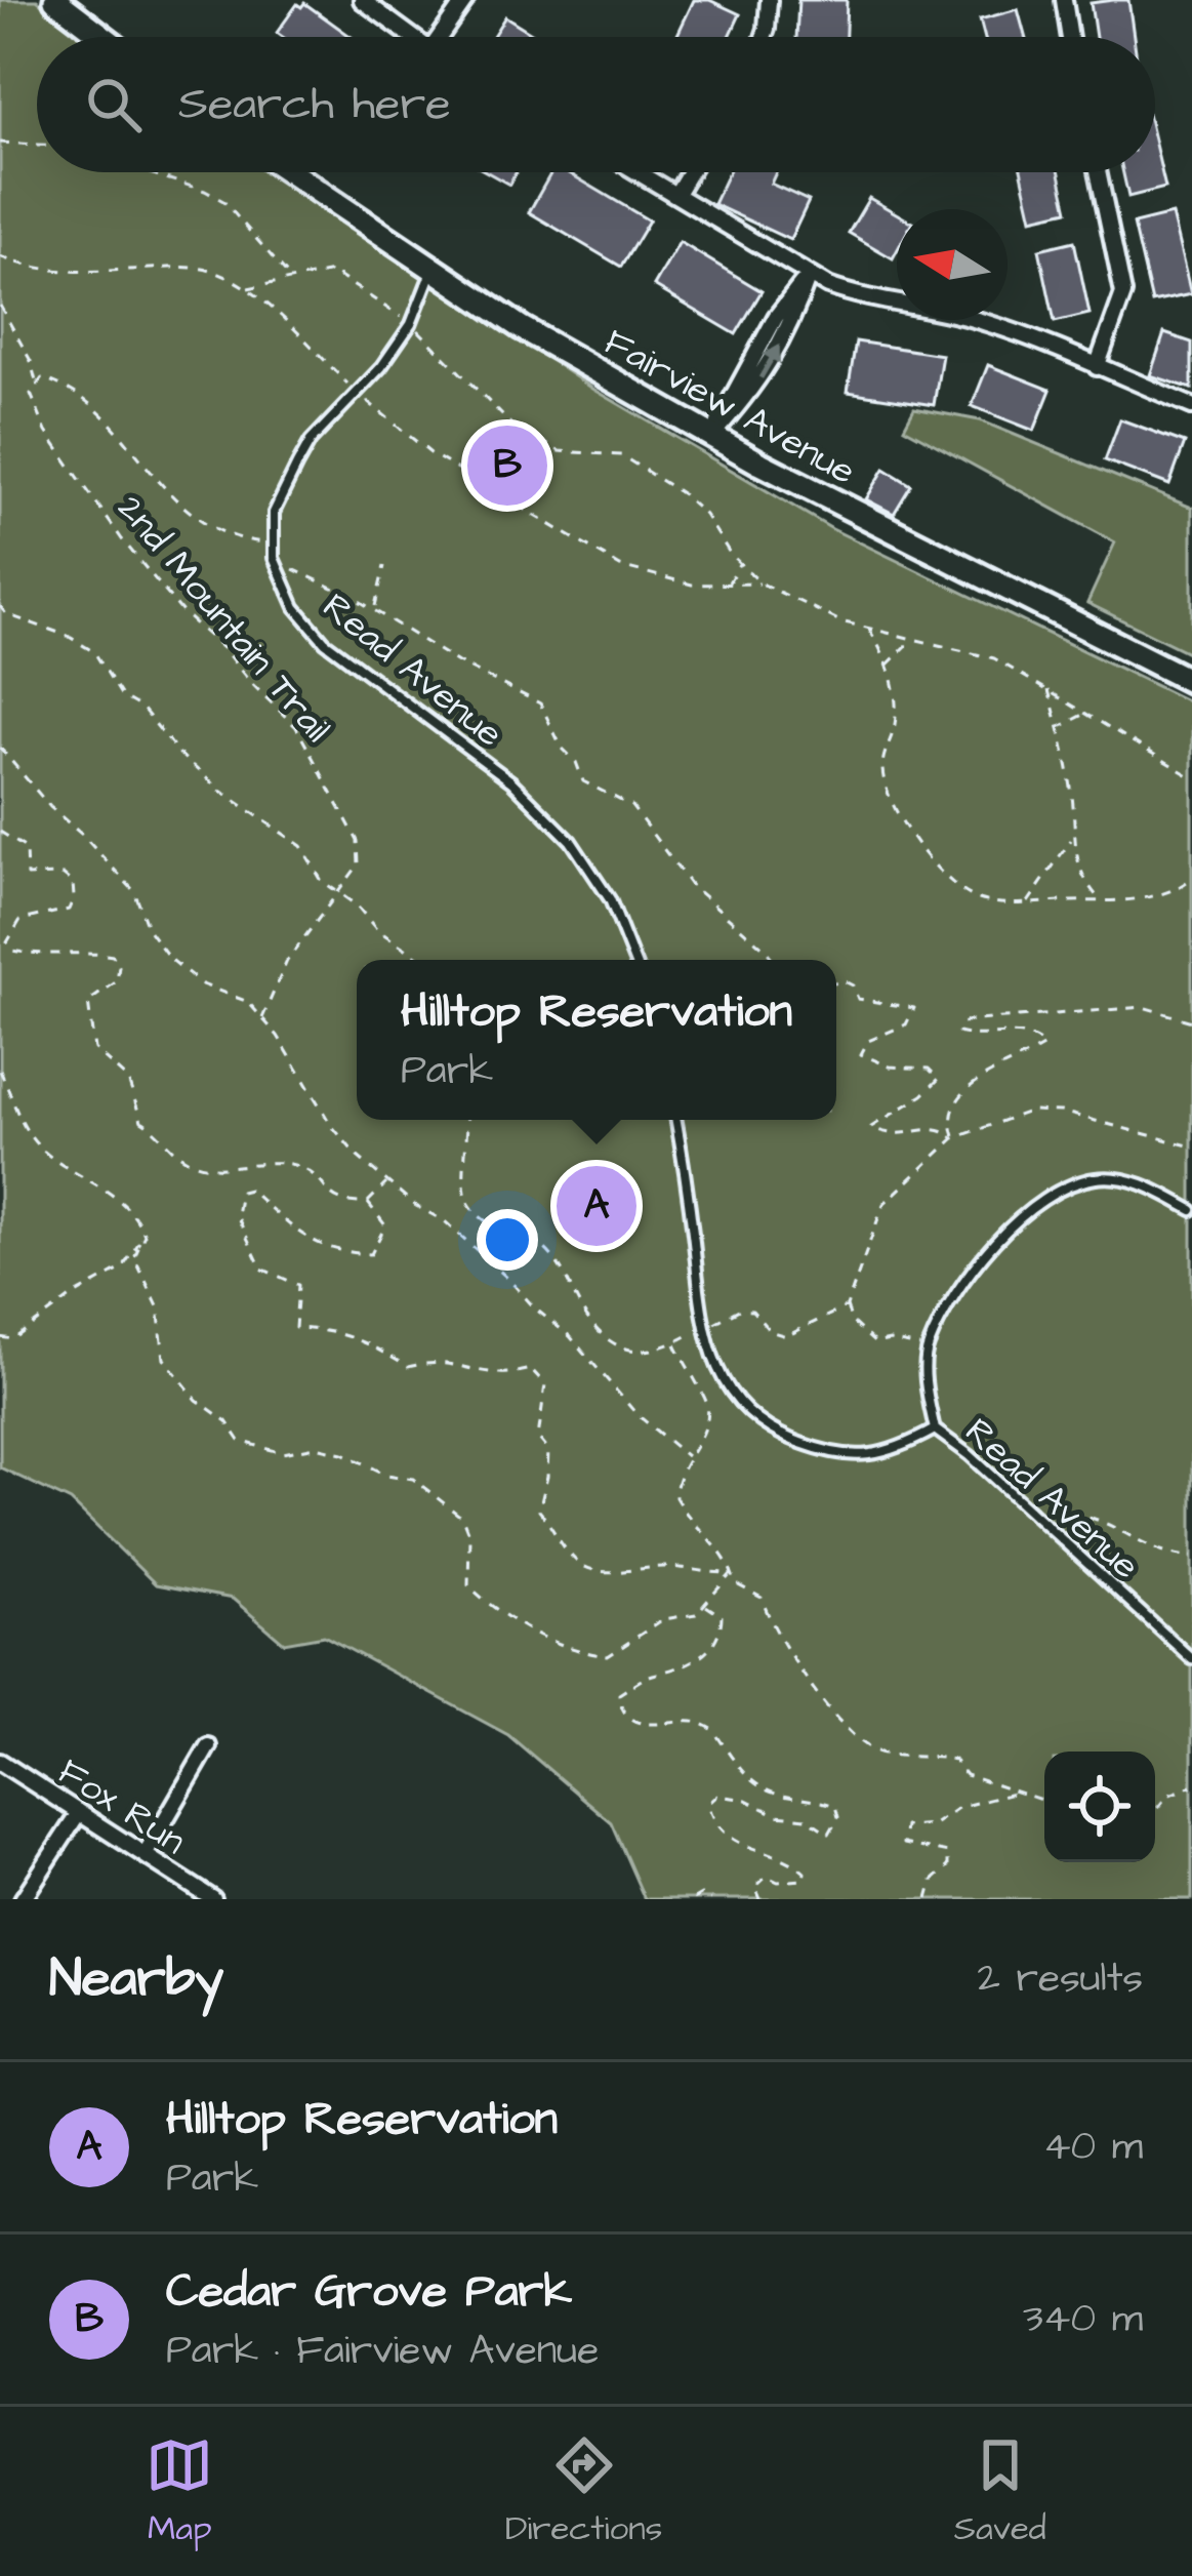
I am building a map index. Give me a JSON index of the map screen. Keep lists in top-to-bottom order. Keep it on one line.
{"streets":{"main road":["Fairview Avenue"],"street":["Fox Run"],"lane":["Read Avenue"],"path":["2nd Mountain Trail"]},"crossings":[["Fairview Avenue","Read Avenue"],["2nd Mountain Trail","Read Avenue"]],"north":"left","page":{"search":"Search here","pins":["B","A"],"popup":["Hilltop Reservation","Park"],"heading":["Nearby","2 results"],"list":[{"mark":"A","name":"Hilltop Reservation","note":"Park","value":"40 m"},{"mark":"B","name":"Cedar Grove Park","note":"Park · Fairview Avenue","value":"340 m"}],"nav":["Map","Directions","Saved"]}}
